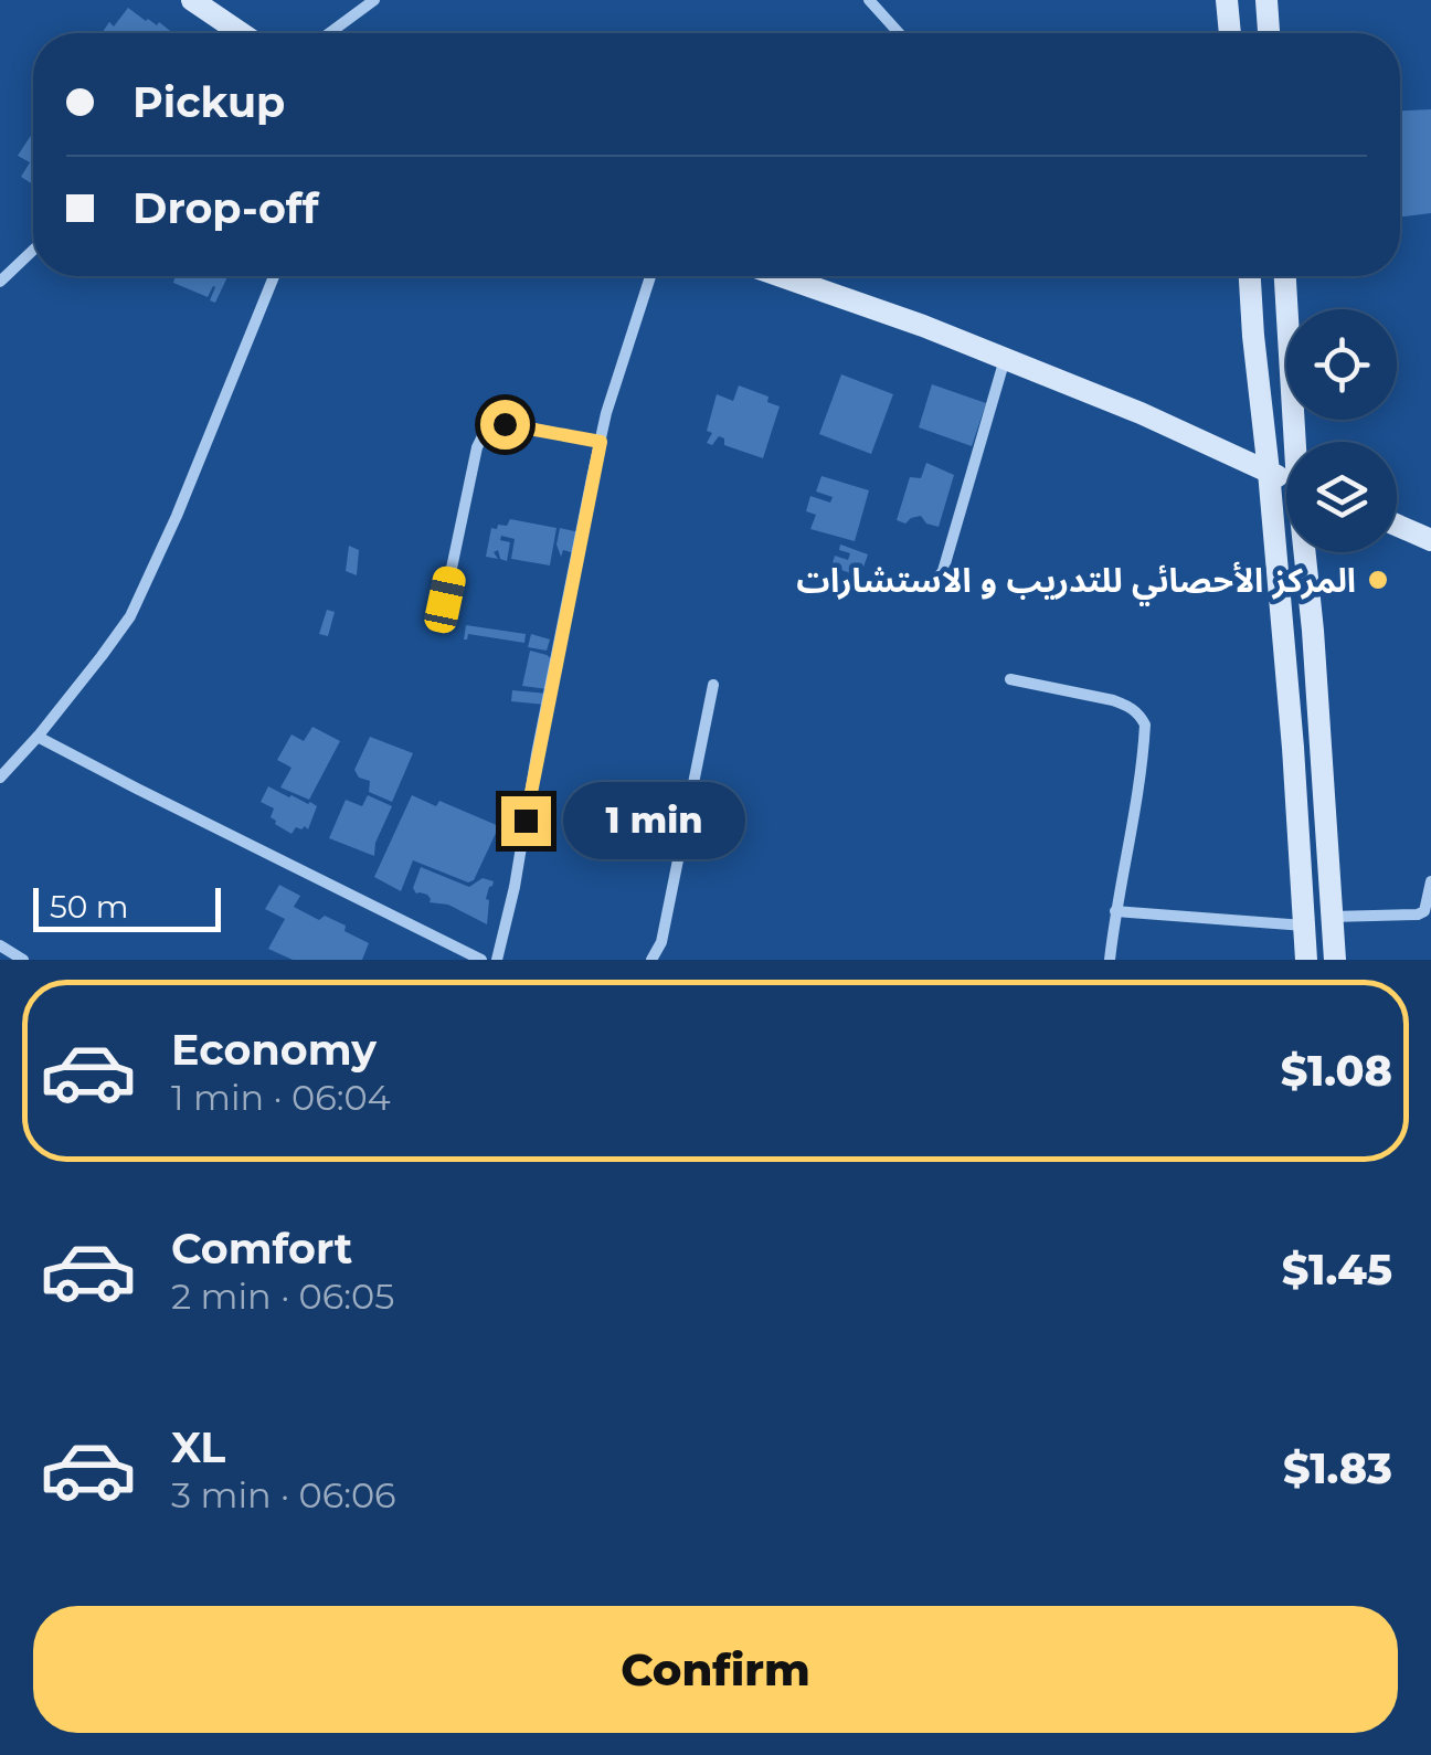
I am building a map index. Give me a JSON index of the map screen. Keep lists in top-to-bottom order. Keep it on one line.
{"places":["المركز الأحصائي للتدريب و الاستشارات"],"scale_bar":"50 m","page":{"banner":["Pickup","Drop-off"],"bubble":"1 min","scale":"50 m","list":[{"name":"Economy","note":"1 min · 06:04","value":"$1.08"},{"name":"Comfort","note":"2 min · 06:05","value":"$1.45"},{"name":"XL","note":"3 min · 06:06","value":"$1.83"}],"buttons":"Confirm"}}
